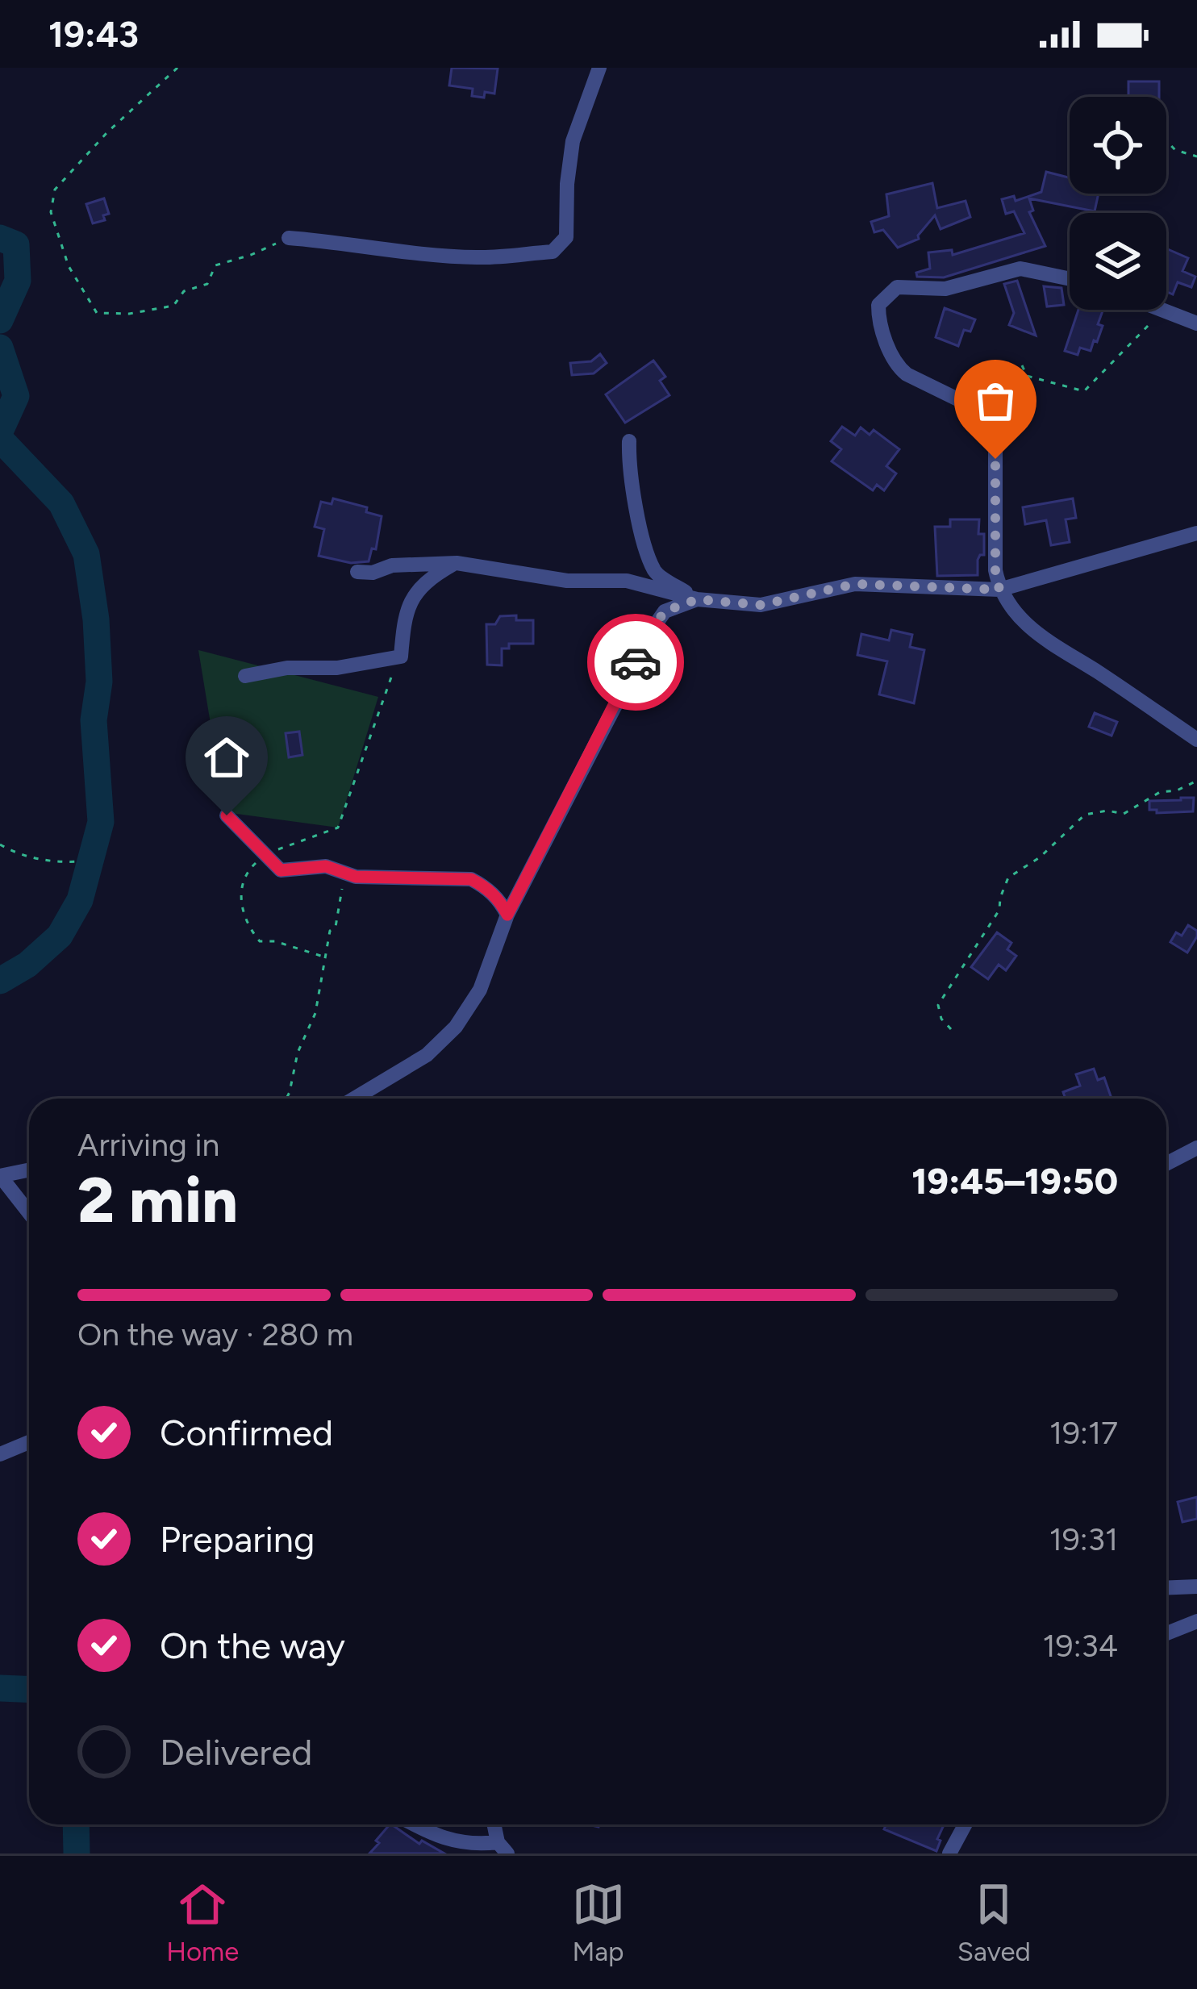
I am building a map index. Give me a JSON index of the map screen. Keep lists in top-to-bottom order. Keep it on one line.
{"page":{"status":"19:43","heading":["2 min","Arriving in","19:45–19:50"],"bar":"On the way · 280 m","list":[["Confirmed","19:17"],["Preparing","19:31"],["On the way","19:34"],"Delivered"],"tabs":["Home","Map","Saved"]}}
